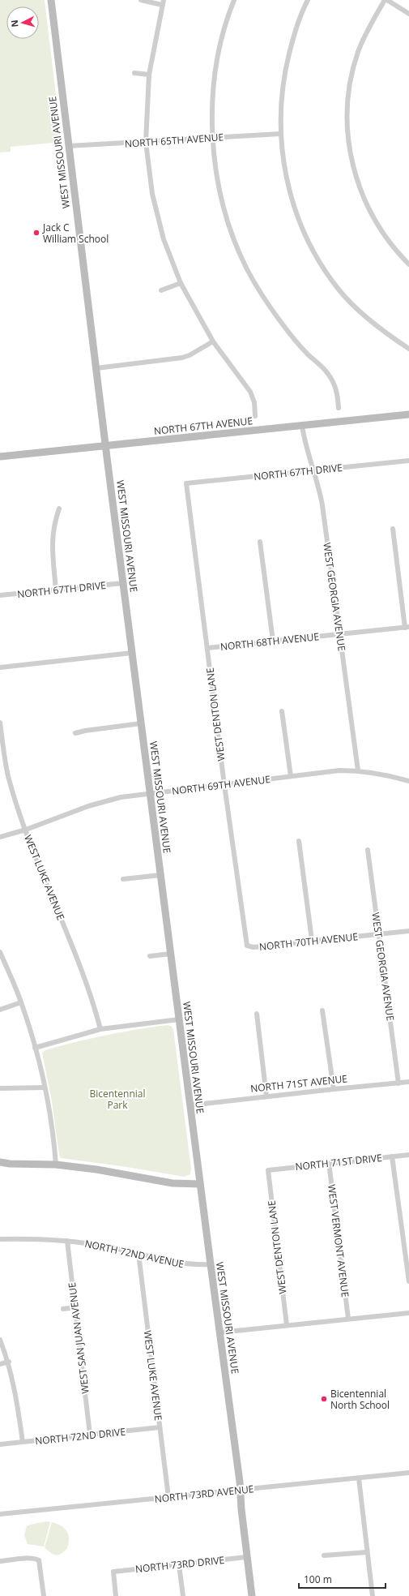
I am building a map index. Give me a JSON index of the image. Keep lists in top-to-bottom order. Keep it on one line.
{"streets":{"street":["NORTH 65TH AVENUE","WEST MISSOURI AVENUE","NORTH 67TH AVENUE","NORTH 67TH DRIVE","WEST GEORGIA AVENUE","NORTH 68TH AVENUE","WEST DENTON LANE","NORTH 69TH AVENUE","WEST LUKE AVENUE","NORTH 70TH AVENUE","NORTH 71ST AVENUE","NORTH 71ST DRIVE","WEST VERMONT AVENUE","NORTH 72ND AVENUE","WEST SAN JUAN AVENUE","NORTH 72ND DRIVE","NORTH 73RD AVENUE","NORTH 73RD DRIVE"]},"crossings":[["NORTH 65TH AVENUE","WEST MISSOURI AVENUE"],["WEST MISSOURI AVENUE","NORTH 67TH AVENUE"],["WEST MISSOURI AVENUE","NORTH 67TH DRIVE"],["WEST MISSOURI AVENUE","NORTH 69TH AVENUE"],["WEST MISSOURI AVENUE","NORTH 71ST AVENUE"],["WEST MISSOURI AVENUE","NORTH 72ND AVENUE"],["WEST MISSOURI AVENUE","NORTH 73RD AVENUE"],["WEST MISSOURI AVENUE","NORTH 73RD DRIVE"],["NORTH 67TH AVENUE","WEST GEORGIA AVENUE"],["NORTH 67TH DRIVE","WEST GEORGIA AVENUE"],["NORTH 67TH DRIVE","WEST DENTON LANE"],["WEST GEORGIA AVENUE","NORTH 68TH AVENUE"],["WEST GEORGIA AVENUE","NORTH 69TH AVENUE"],["WEST GEORGIA AVENUE","NORTH 70TH AVENUE"],["WEST GEORGIA AVENUE","NORTH 71ST AVENUE"],["NORTH 68TH AVENUE","WEST DENTON LANE"],["WEST DENTON LANE","NORTH 69TH AVENUE"],["WEST DENTON LANE","NORTH 70TH AVENUE"],["WEST DENTON LANE","NORTH 71ST DRIVE"],["NORTH 69TH AVENUE","WEST LUKE AVENUE"],["WEST LUKE AVENUE","NORTH 72ND AVENUE"],["WEST LUKE AVENUE","NORTH 72ND DRIVE"],["WEST LUKE AVENUE","NORTH 73RD AVENUE"],["NORTH 71ST DRIVE","WEST VERMONT AVENUE"],["NORTH 72ND AVENUE","WEST SAN JUAN AVENUE"],["WEST SAN JUAN AVENUE","NORTH 72ND DRIVE"]],"parks":["Bicentennial Park"],"places":["Jack C William School","Bicentennial North School"],"scale_bar":"100 m","north":"left"}
